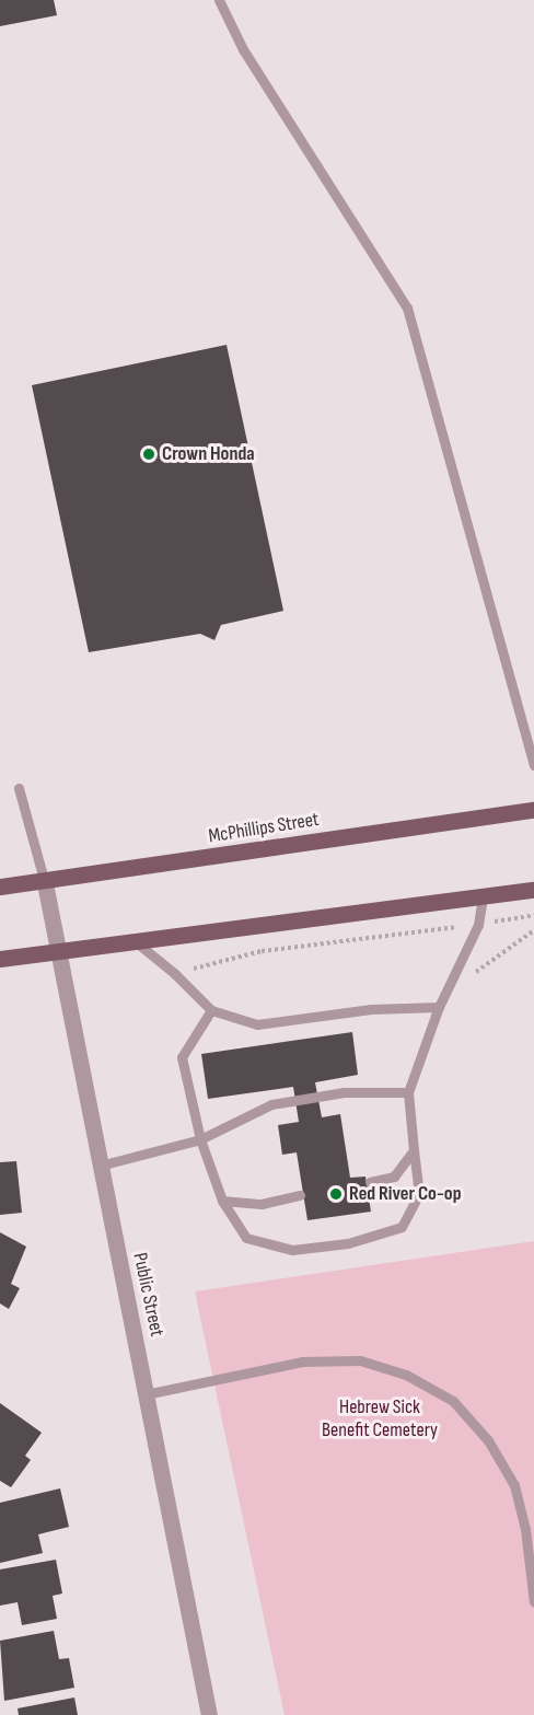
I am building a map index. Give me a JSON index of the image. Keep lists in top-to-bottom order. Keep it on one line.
{"streets":{"main road":["McPhillips Street"],"street":["Public Street"]},"crossings":[["McPhillips Street","Public Street"]],"parks":["Hebrew Sick Benefit Cemetery"],"places":["Crown Honda","Red River Co-op"]}
